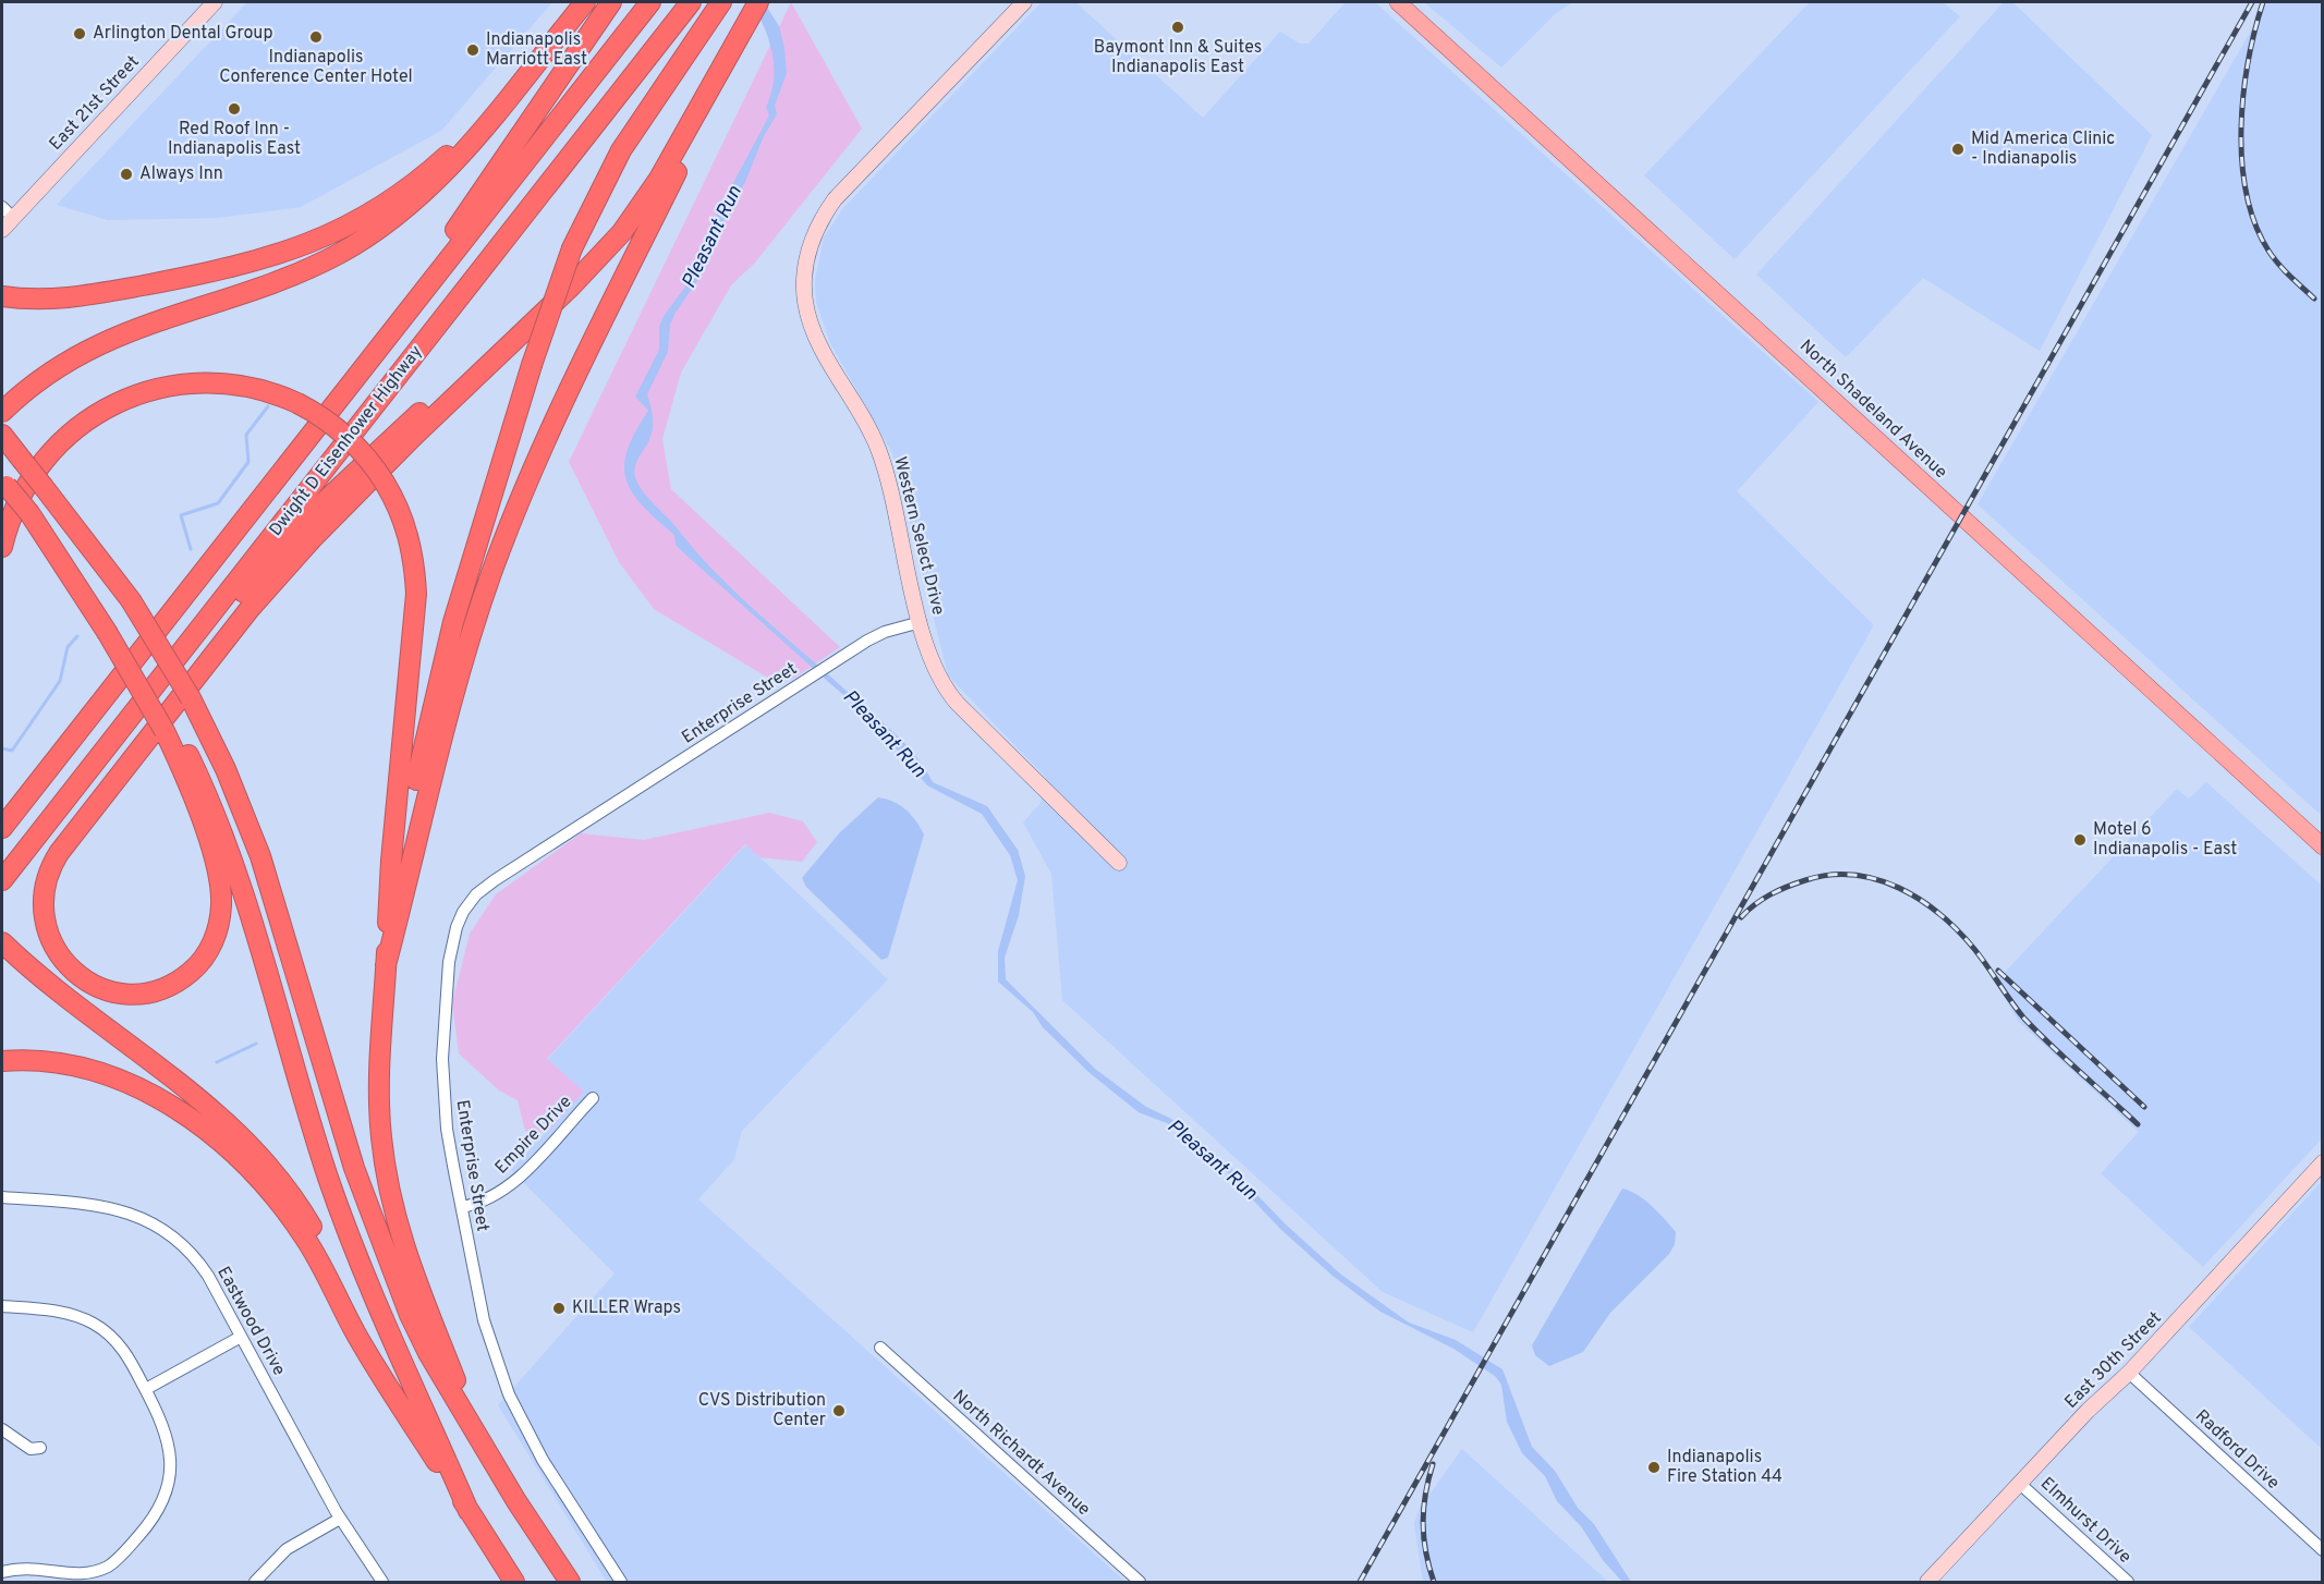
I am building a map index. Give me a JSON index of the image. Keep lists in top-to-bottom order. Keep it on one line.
{"streets":{"highway":["Dwight D Eisenhower Highway"],"main road":["North Shadeland Avenue"],"street":["East 21st Street","Western Select Drive","Enterprise Street","Empire Drive","Eastwood Drive","East 30th Street","Radford Drive","North Richardt Avenue","Elmhurst Drive"]},"crossings":[["Western Select Drive","Enterprise Street"],["Enterprise Street","Empire Drive"],["East 30th Street","Radford Drive"],["East 30th Street","Elmhurst Drive"]],"water":["Pleasant Run"],"places":["Baymont Inn & Suites Indianapolis East","Arlington Dental Group","Indianapolis Conference Center Hotel","Indianapolis Marriott East","Red Roof Inn - Indianapolis East","Mid America Clinic - Indianapolis","Always Inn","Motel 6 Indianapolis - East","KILLER Wraps","CVS Distribution Center","Indianapolis Fire Station 44"]}
